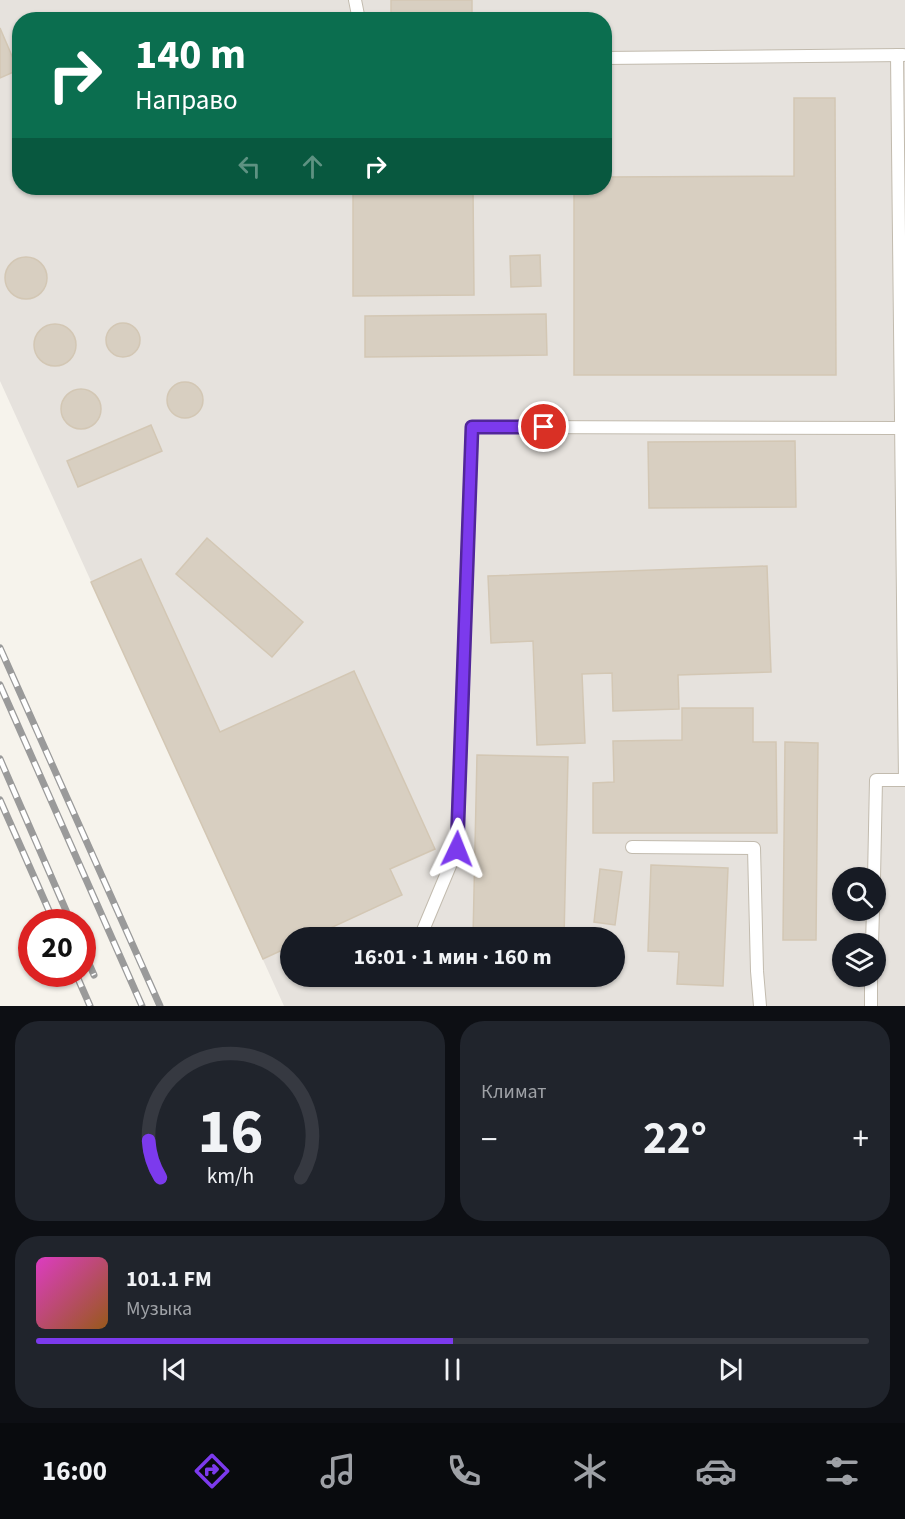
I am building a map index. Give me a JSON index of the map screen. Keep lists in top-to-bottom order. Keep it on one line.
{"page":{"turn":["140 m","Направо"],"limit":"20","trip":"16:01 · 1 мин · 160 m","tile":"Климат","heat":["−","22°","+"],"song":["101.1 FM","Музыка"],"tabs":"16:00","gauge":["16","km/h"]}}
